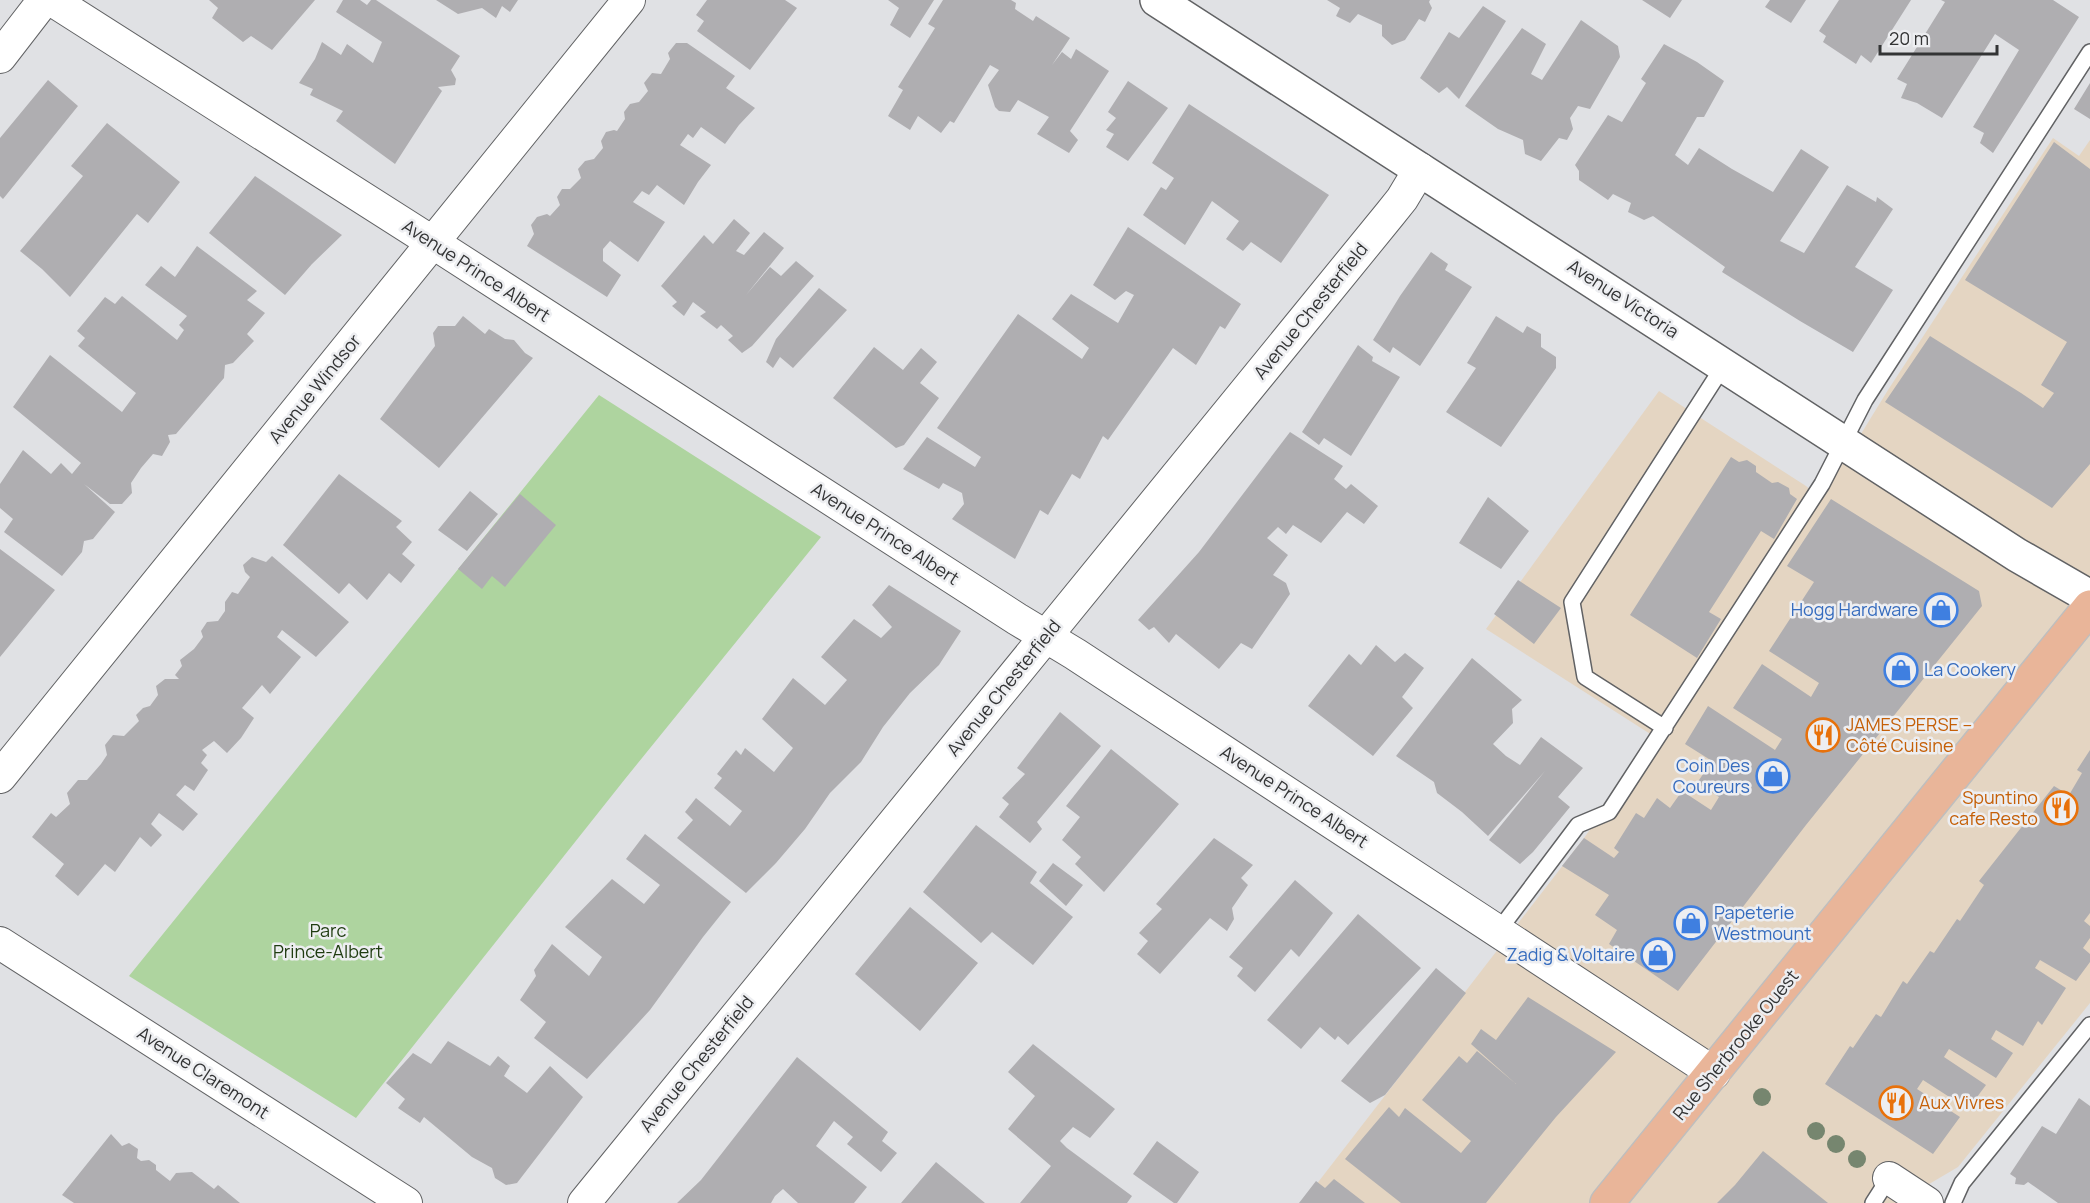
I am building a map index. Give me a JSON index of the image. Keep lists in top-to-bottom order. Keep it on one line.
{"streets":{"main road":["Rue Sherbrooke Ouest"],"street":["Avenue Prince Albert","Avenue Victoria","Avenue Chesterfield","Avenue Windsor","Avenue Claremont"]},"crossings":[["Avenue Prince Albert","Avenue Chesterfield"],["Avenue Prince Albert","Avenue Windsor"],["Avenue Prince Albert","Rue Sherbrooke Ouest"],["Avenue Victoria","Avenue Chesterfield"]],"parks":["Parc Prince-Albert"],"places":{"shop":["Hogg Hardware","La Cookery","Coin Des Coureurs","Papeterie Westmount","Zadig & Voltaire"],"restaurant":["JAMES PERSE – Côté Cuisine","Spuntino cafe Resto","Aux Vivres"]},"scale_bar":"20 m"}
